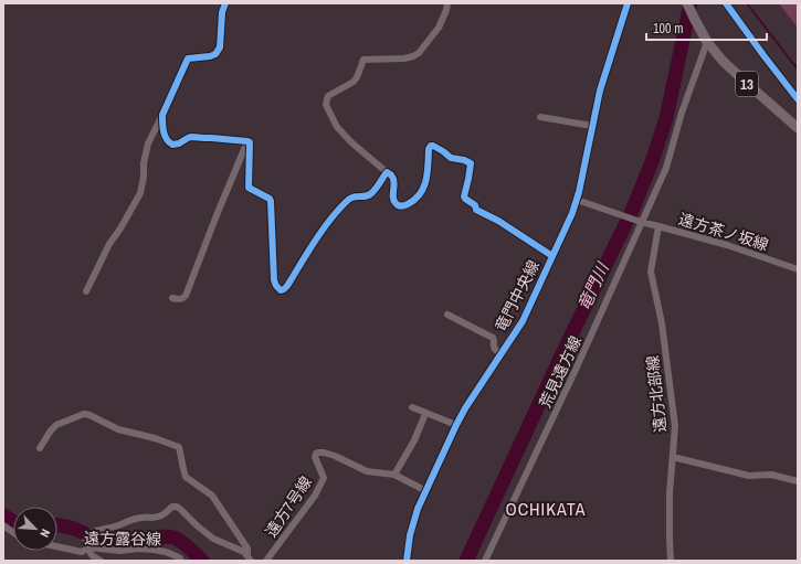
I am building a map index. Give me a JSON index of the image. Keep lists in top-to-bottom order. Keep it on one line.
{"streets":{"main road":["13"],"street":["遠方茶ノ坂線","竜門中央線","荒見遠方線","遠方北部線","遠方7号線","遠方露谷線"]},"crossings":[["13","荒見遠方線"],["遠方茶ノ坂線","竜門中央線"],["遠方茶ノ坂線","荒見遠方線"],["遠方茶ノ坂線","遠方北部線"],["竜門中央線","遠方7号線"]],"districts":["OCHIKATA"],"water":["竜門川"],"scale_bar":"100 m","north":"bottom right"}
